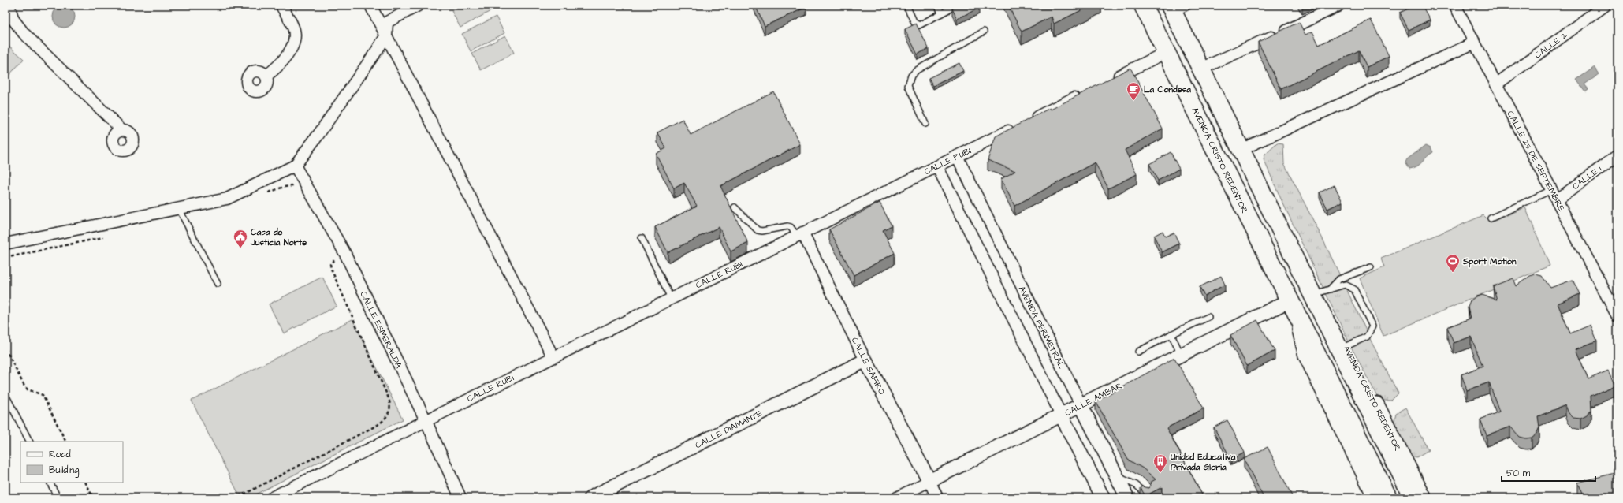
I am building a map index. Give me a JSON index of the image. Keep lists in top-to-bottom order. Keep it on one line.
{"streets":{"highway":["AVENIDA CRISTO REDENTOR"],"street":["CALLE 2","CALLE RUBI","CALLE 23 DE SEPTIEMBRE","CALLE 1","AVENIDA PERIMETRAL","CALLE ESMERALDA","CALLE SAFIRO","CALLE AMBAR","CALLE DIAMANTE"]},"crossings":[["CALLE 2","CALLE 23 DE SEPTIEMBRE"],["AVENIDA CRISTO REDENTOR","CALLE AMBAR"],["CALLE RUBI","AVENIDA PERIMETRAL"],["CALLE RUBI","CALLE ESMERALDA"],["CALLE RUBI","CALLE SAFIRO"],["CALLE 23 DE SEPTIEMBRE","CALLE 1"],["AVENIDA PERIMETRAL","CALLE AMBAR"],["CALLE SAFIRO","CALLE AMBAR"],["CALLE SAFIRO","CALLE DIAMANTE"]],"places":{"cafe":["La Condesa"],"public building":["Casa de Justicia Norte"],"sports":["Sport Motion"],"building":["Unidad Educativa Privada Gloria"]},"legend":["Road","Building"],"scale_bar":"50 m"}
